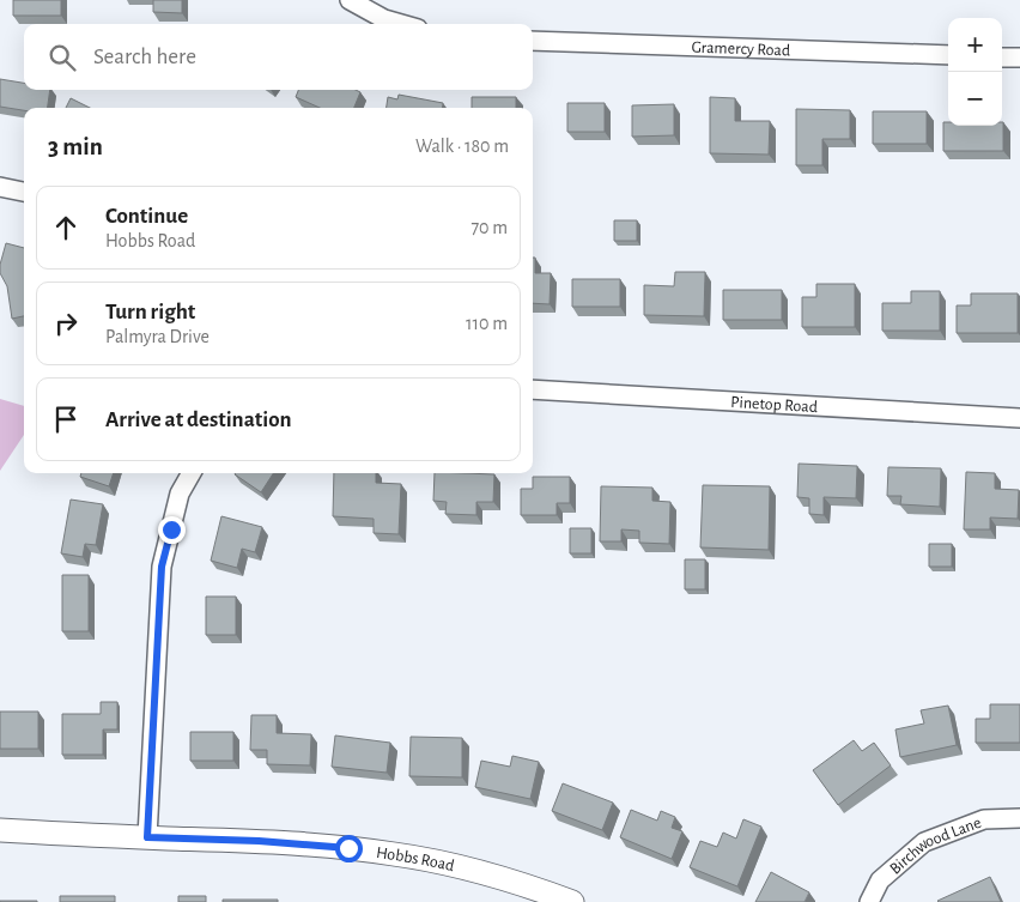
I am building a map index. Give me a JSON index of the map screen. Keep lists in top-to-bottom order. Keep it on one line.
{"streets":{"street":["Gramercy Road","Pinetop Road","Birchwood Lane","Hobbs Road"]},"page":{"map_buttons":["+","−"],"search":"Search here","heading":["3 min","Walk · 180 m"],"list":[["Continue","Hobbs Road","70 m"],["Turn right","Palmyra Drive","110 m"],"Arrive at destination"]}}
